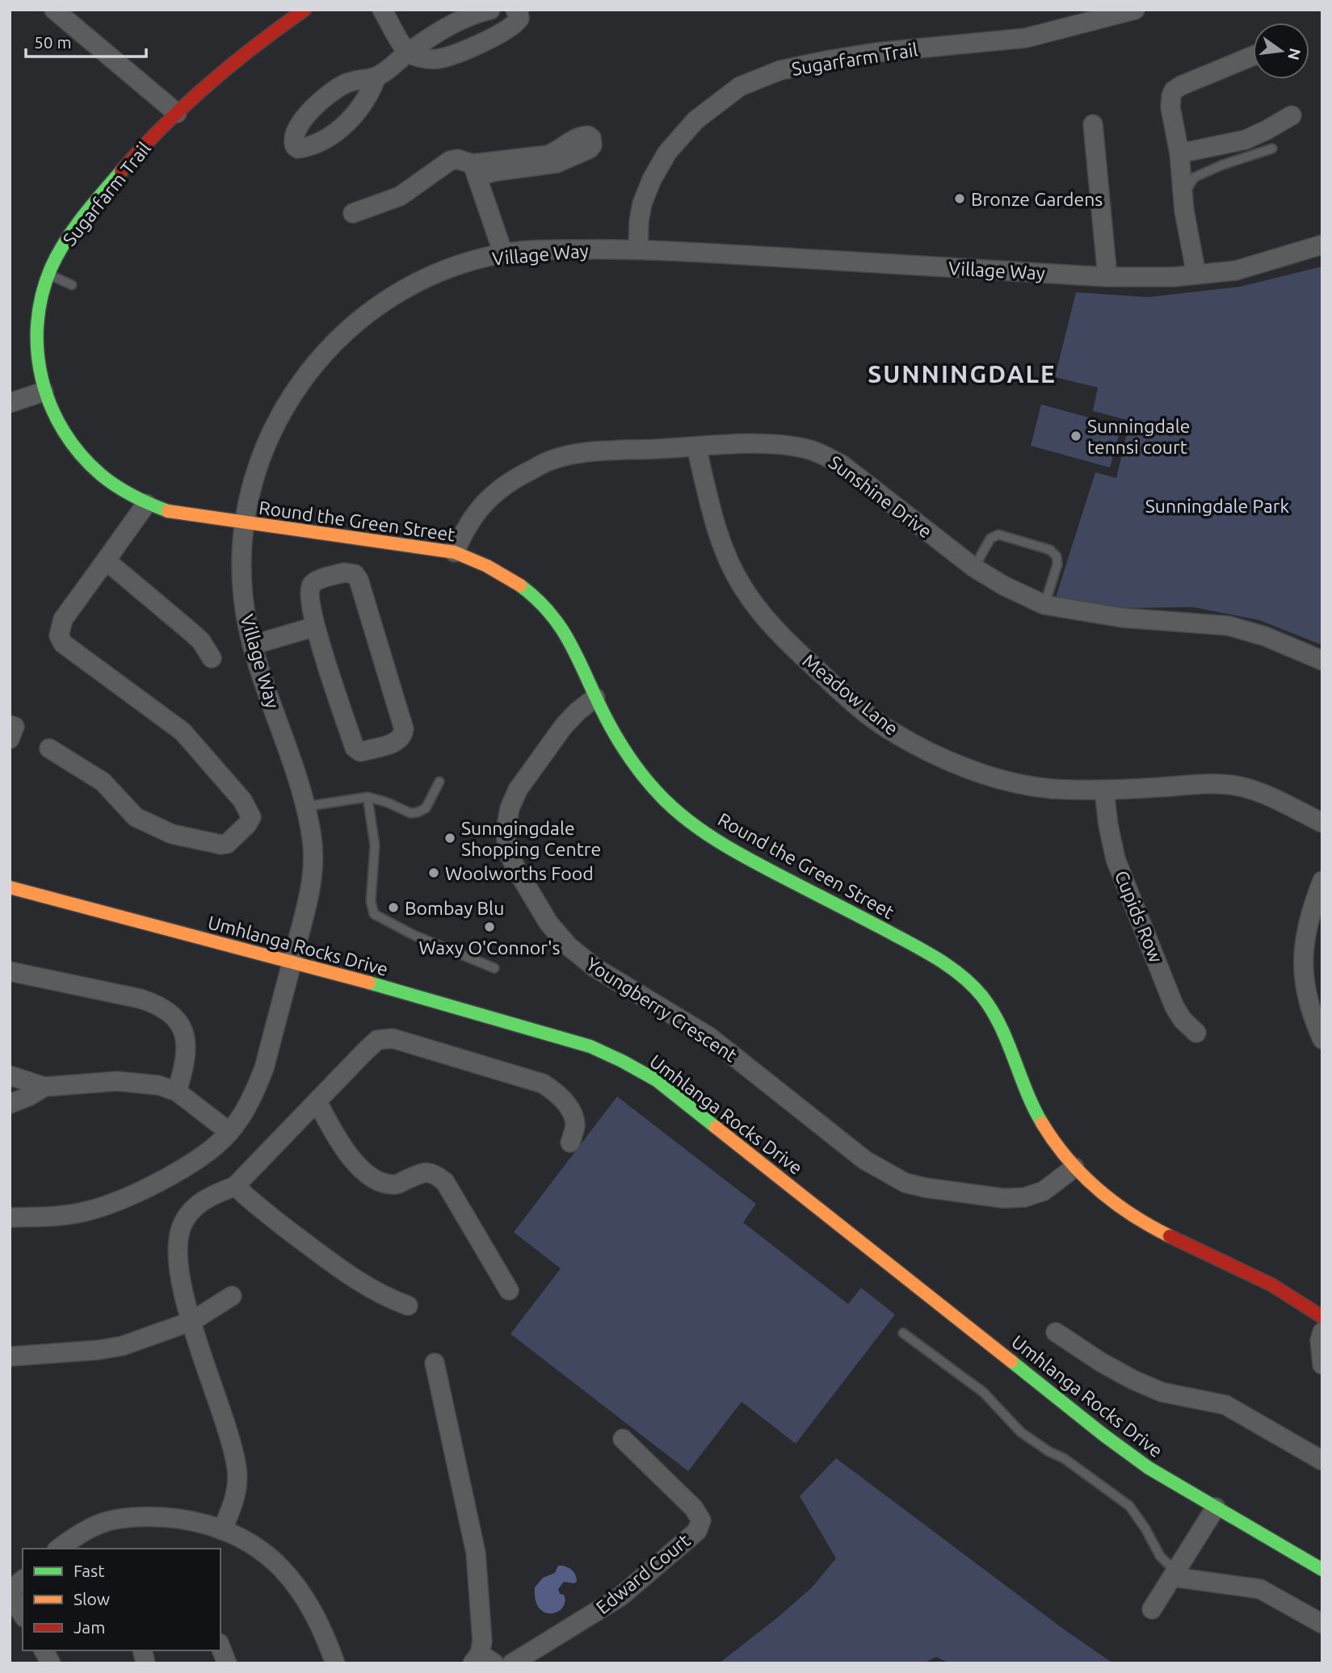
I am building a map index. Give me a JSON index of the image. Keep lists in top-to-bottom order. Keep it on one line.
{"streets":{"street":["Sugarfarm Trail","Village Way","Sunshine Drive","Round the Green Street","Meadow Lane","Cupids Row","Umhlanga Rocks Drive","Youngberry Crescent","Edward Court"]},"crossings":[["Sugarfarm Trail","Village Way"],["Sugarfarm Trail","Round the Green Street"],["Village Way","Round the Green Street"],["Village Way","Umhlanga Rocks Drive"],["Sunshine Drive","Round the Green Street"],["Sunshine Drive","Meadow Lane"],["Round the Green Street","Youngberry Crescent"],["Meadow Lane","Cupids Row"]],"districts":["SUNNINGDALE"],"parks":["Sunningdale Park"],"places":["Bronze Gardens","Sunningdale tennsi court","Sunngingdale Shopping Centre","Woolworths Food","Bombay Blu","Waxy O'Connor's"],"legend":["Fast","Slow","Jam"],"scale_bar":"50 m","north":"right"}
